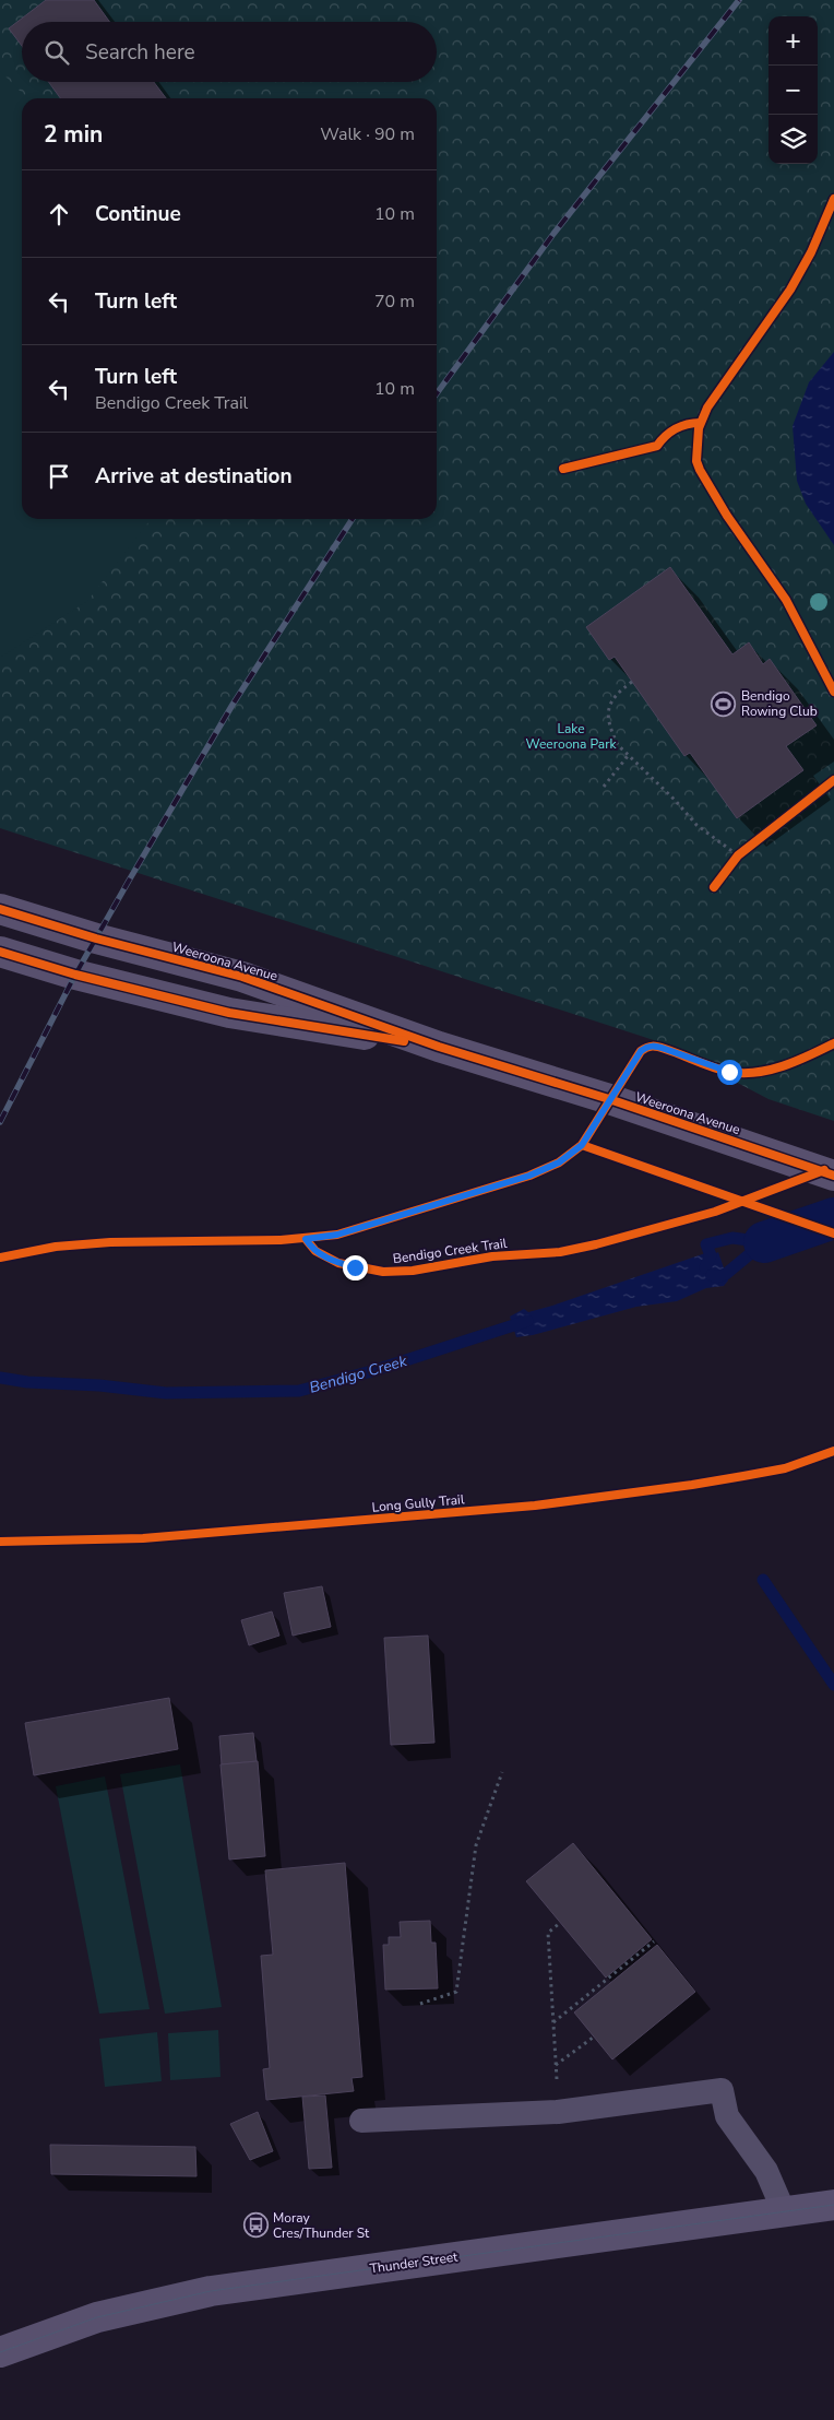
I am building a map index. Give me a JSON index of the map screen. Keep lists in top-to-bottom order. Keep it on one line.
{"streets":{"main road":["Weeroona Avenue","Thunder Street"],"cycle path":["Bendigo Creek Trail","Long Gully Trail"]},"water":["Bendigo Creek"],"parks":["Lake Weeroona Park"],"places":{"sports":["Bendigo Rowing Club"],"bus stop":["Moray Cres/Thunder St"]},"page":{"map_buttons":["+","−"],"search":"Search here","heading":["2 min","Walk · 90 m"],"list":[["Continue","10 m"],["Turn left","70 m"],["Turn left","Bendigo Creek Trail","10 m"],"Arrive at destination"]}}
